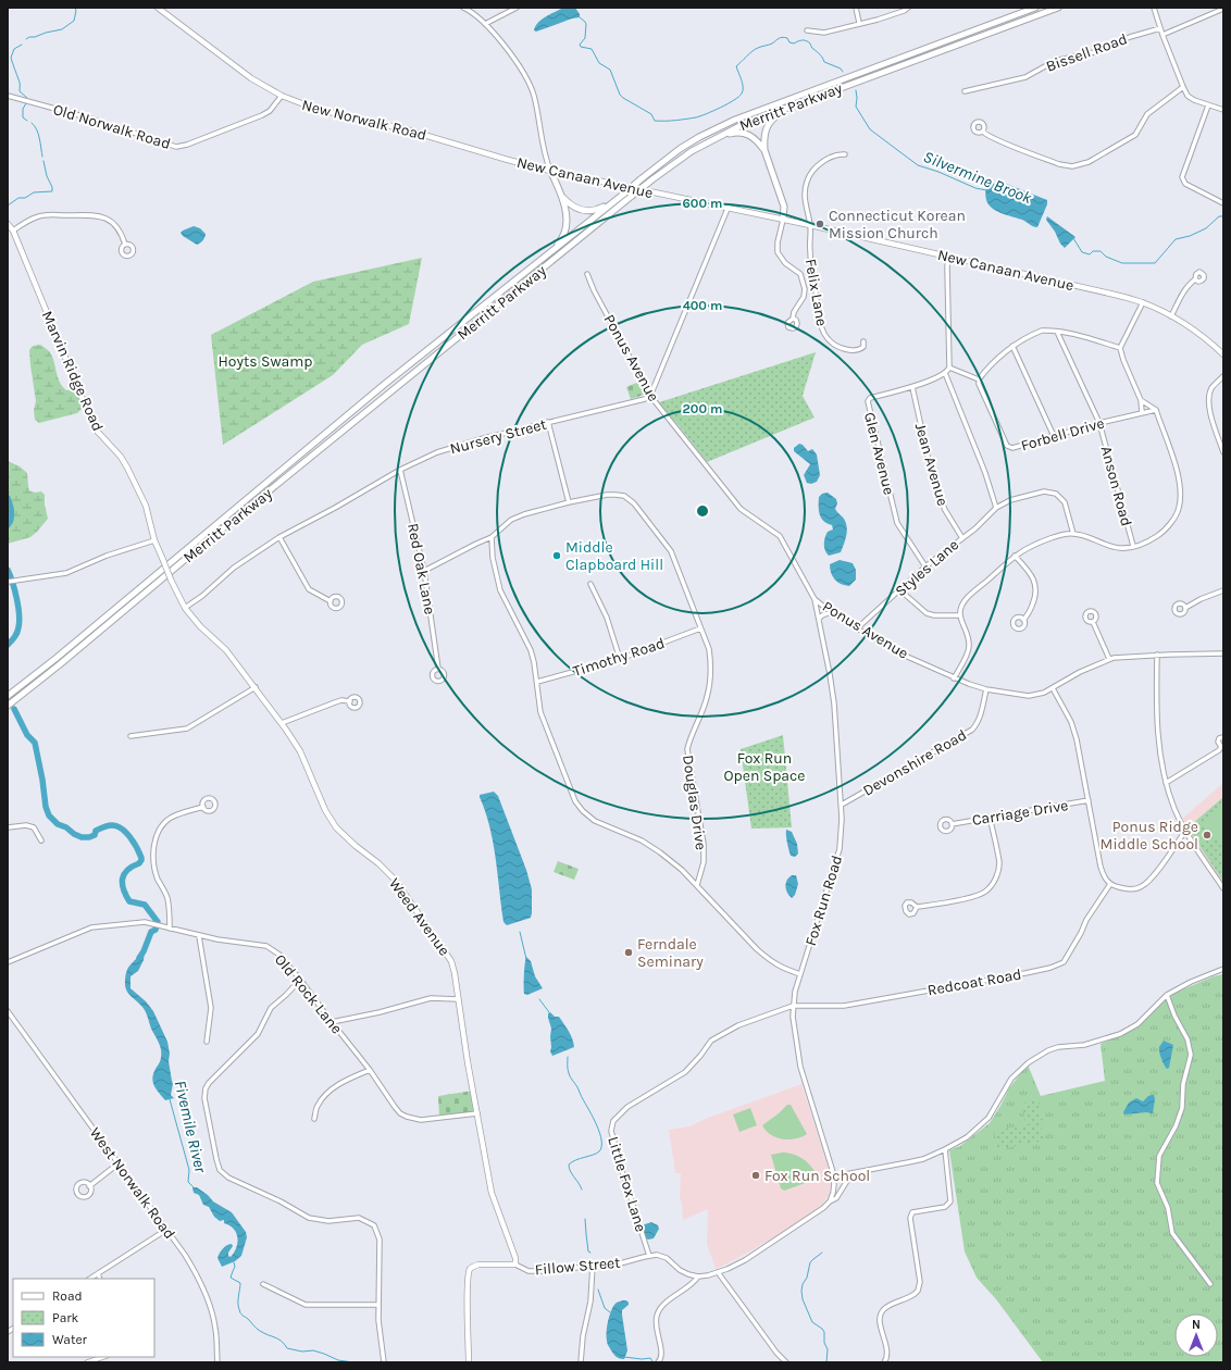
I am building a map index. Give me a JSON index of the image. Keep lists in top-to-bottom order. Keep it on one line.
{"streets":{"highway":["Merritt Parkway"],"main road":["New Norwalk Road","New Canaan Avenue","Marvin Ridge Road","Weed Avenue","Fillow Street"],"street":["Bissell Road","Old Norwalk Road","Felix Lane","Ponus Avenue","Forbell Drive","Nursery Street","Glen Avenue","Jean Avenue","Anson Road","Styles Lane","Red Oak Lane","Timothy Road","Devonshire Road","Douglas Drive","Carriage Drive","Fox Run Road","Redcoat Road","Old Rock Lane","West Norwalk Road","Little Fox Lane"]},"crossings":[["New Norwalk Road","Old Norwalk Road"],["New Norwalk Road","New Canaan Avenue"],["New Canaan Avenue","Felix Lane"],["Ponus Avenue","Nursery Street"],["Ponus Avenue","Styles Lane"],["Ponus Avenue","Devonshire Road"],["Ponus Avenue","Fox Run Road"],["Marvin Ridge Road","Nursery Street"],["Marvin Ridge Road","Weed Avenue"],["Forbell Drive","Anson Road"],["Nursery Street","Red Oak Lane"],["Glen Avenue","Jean Avenue"],["Glen Avenue","Styles Lane"],["Jean Avenue","Styles Lane"],["Red Oak Lane","Douglas Drive"],["Timothy Road","Douglas Drive"],["Devonshire Road","Fox Run Road"],["Fox Run Road","Redcoat Road"],["Fox Run Road","Little Fox Lane"],["Weed Avenue","Old Rock Lane"],["Weed Avenue","Fillow Street"],["Redcoat Road","Little Fox Lane"],["Little Fox Lane","Fillow Street"]],"water":["Silvermine Brook","Fivemile River"],"parks":["Hoyts Swamp","Fox Run Open Space"],"places":["Connecticut Korean Mission Church","Middle Clapboard Hill","Ponus Ridge Middle School","Ferndale Seminary","Fox Run School"],"legend":["Road","Park","Water"],"north":"top","rings":["600 m","400 m","200 m"]}
